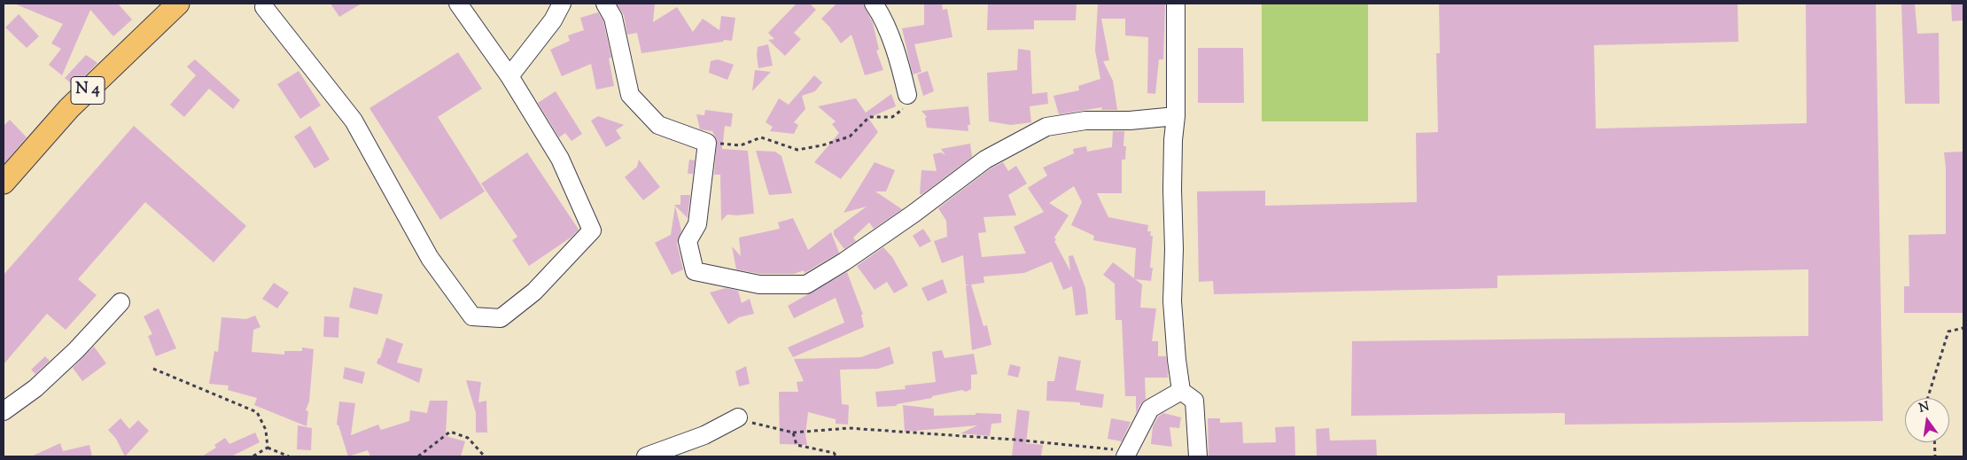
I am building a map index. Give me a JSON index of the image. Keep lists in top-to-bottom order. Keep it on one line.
{"streets":{"main road":["N 4"]},"north":"top"}
